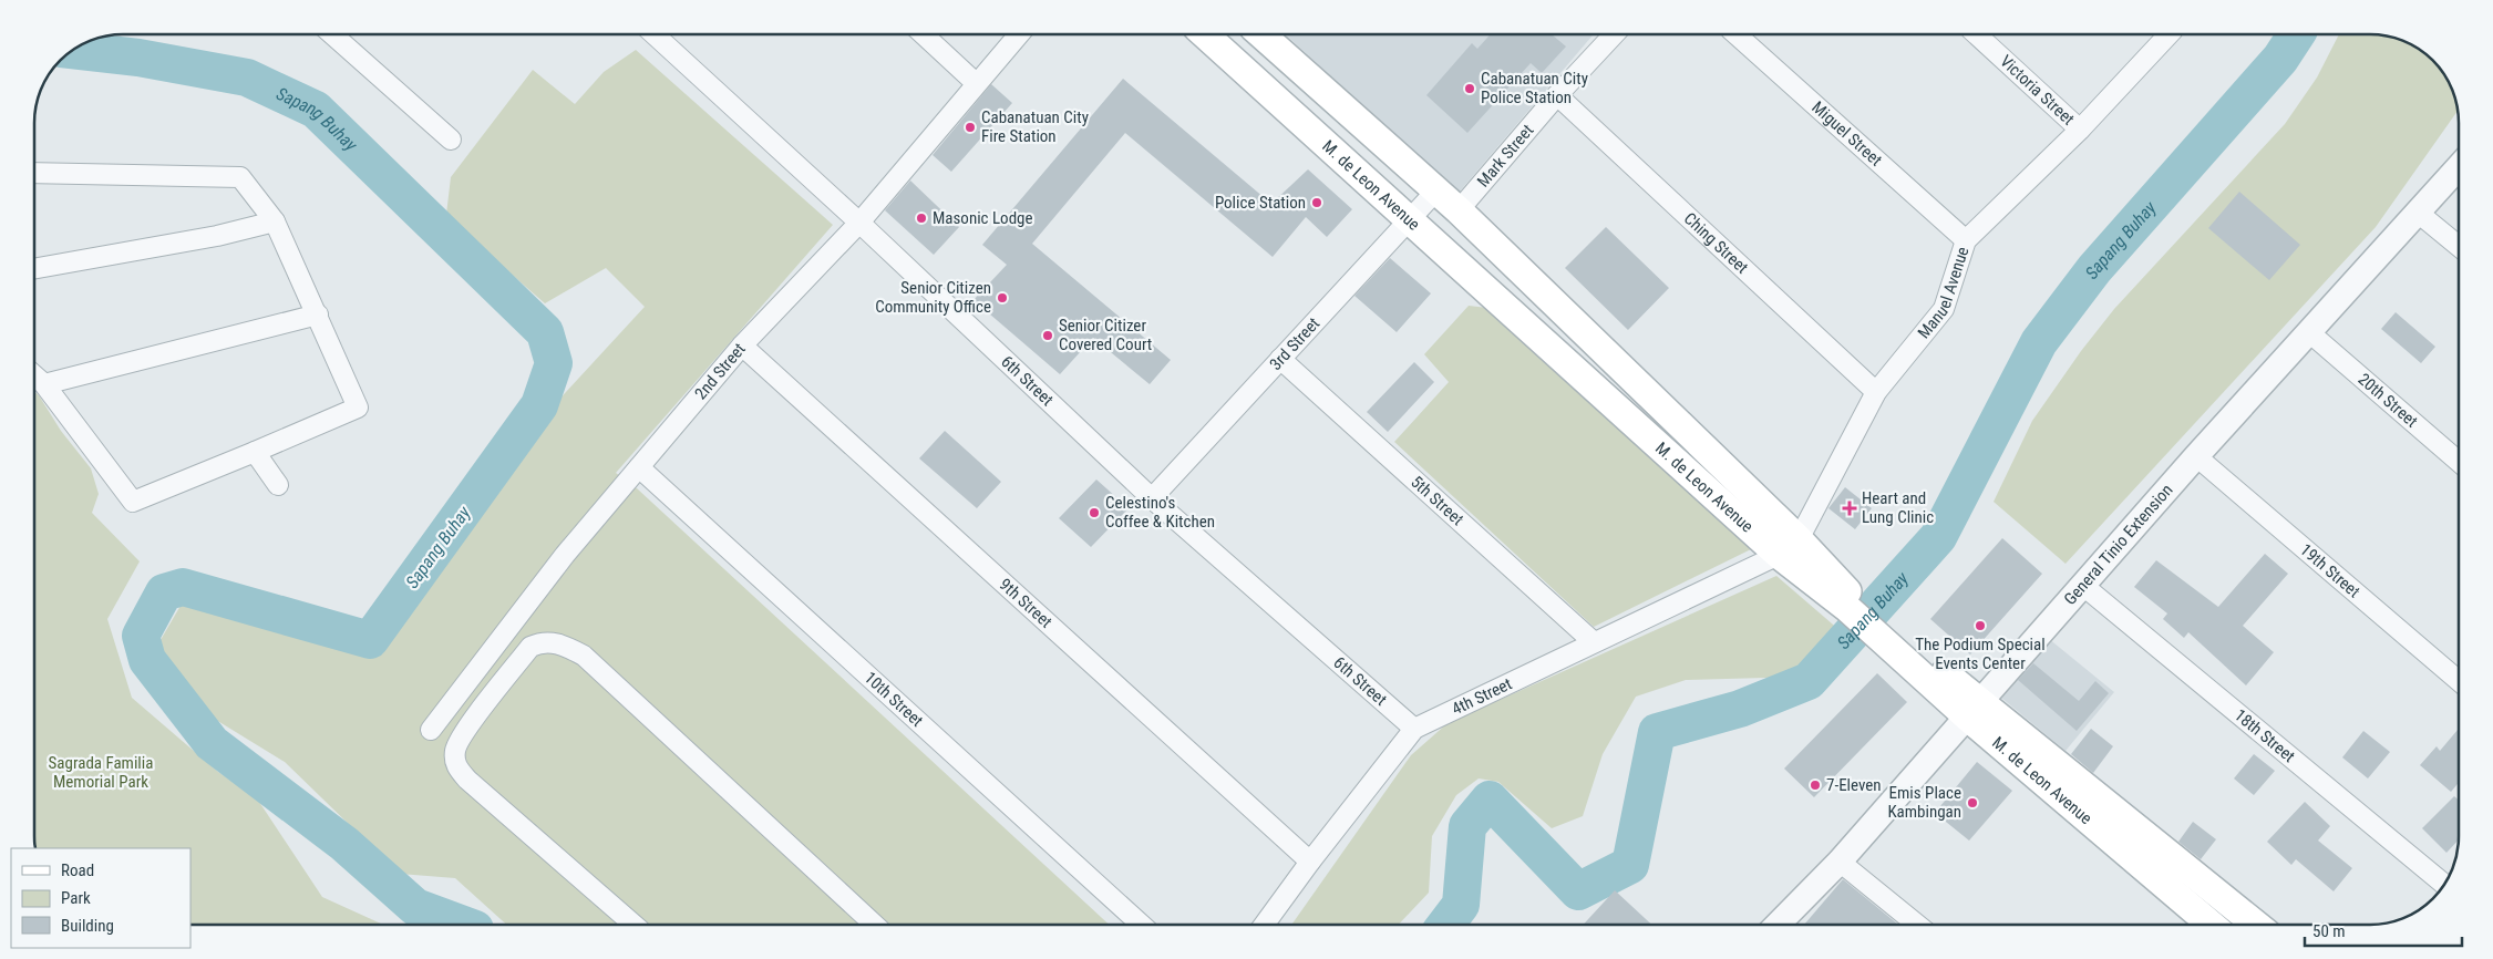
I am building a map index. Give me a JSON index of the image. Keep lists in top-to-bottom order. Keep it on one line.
{"streets":{"main road":["M. de Leon Avenue"],"street":["Victoria Street","Miguel Street","Mark Street","Ching Street","Manuel Avenue","3rd Street","2nd Street","6th Street","20th Street","5th Street","General Tinio Extension","19th Street","9th Street","4th Street","10th Street","18th Street"]},"crossings":[["Victoria Street","Manuel Avenue"],["Miguel Street","Manuel Avenue"],["Mark Street","M. de Leon Avenue"],["Mark Street","Ching Street"],["M. de Leon Avenue","Manuel Avenue"],["M. de Leon Avenue","3rd Street"],["M. de Leon Avenue","General Tinio Extension"],["M. de Leon Avenue","4th Street"],["Ching Street","Manuel Avenue"],["Manuel Avenue","4th Street"],["3rd Street","6th Street"],["3rd Street","5th Street"],["2nd Street","6th Street"],["2nd Street","9th Street"],["2nd Street","10th Street"],["6th Street","4th Street"],["20th Street","General Tinio Extension"],["5th Street","4th Street"],["General Tinio Extension","19th Street"],["General Tinio Extension","18th Street"],["9th Street","4th Street"]],"water":["Sapang Buhay"],"parks":["Sagrada Familia Memorial Park"],"places":{"other":["Cabanatuan City Police Station","Cabanatuan City Fire Station","Police Station","Masonic Lodge","Senior Citizen Community Office","Senior Citizer Covered Court","Celestino's Coffee & Kitchen","The Podium Special Events Center","7-Eleven","Emis Place Kambingan"],"health":["Heart and Lung Clinic"]},"legend":["Road","Park","Building"],"scale_bar":"50 m"}
